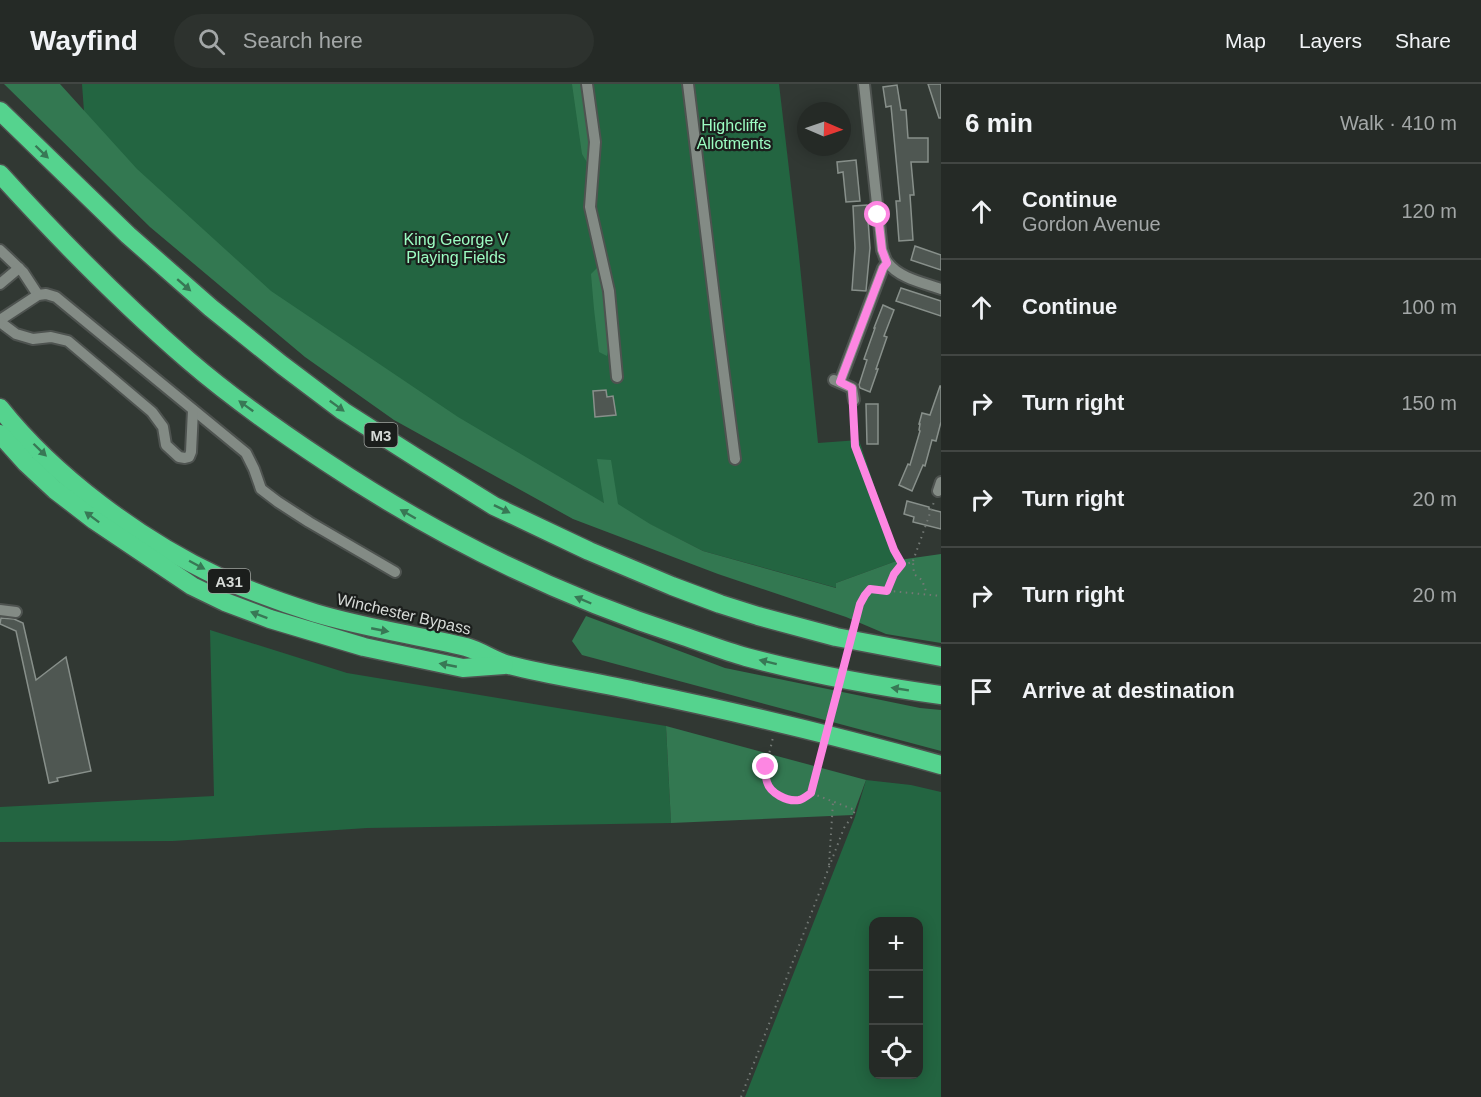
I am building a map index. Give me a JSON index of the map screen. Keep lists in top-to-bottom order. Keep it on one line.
{"streets":{"highway":["M3","A31","Winchester Bypass"]},"crossings":[["A31","Winchester Bypass"]],"parks":["Highcliffe Allotments","King George V Playing Fields"],"north":"right","page":{"header":"Wayfind","search":"Search here","nav":["Map","Layers","Share"],"heading":["6 min","Walk · 410 m"],"list":[["Continue","Gordon Avenue","120 m"],["Continue","100 m"],["Turn right","150 m"],["Turn right","20 m"],["Turn right","20 m"],"Arrive at destination"],"map_buttons":["+","−"]}}
